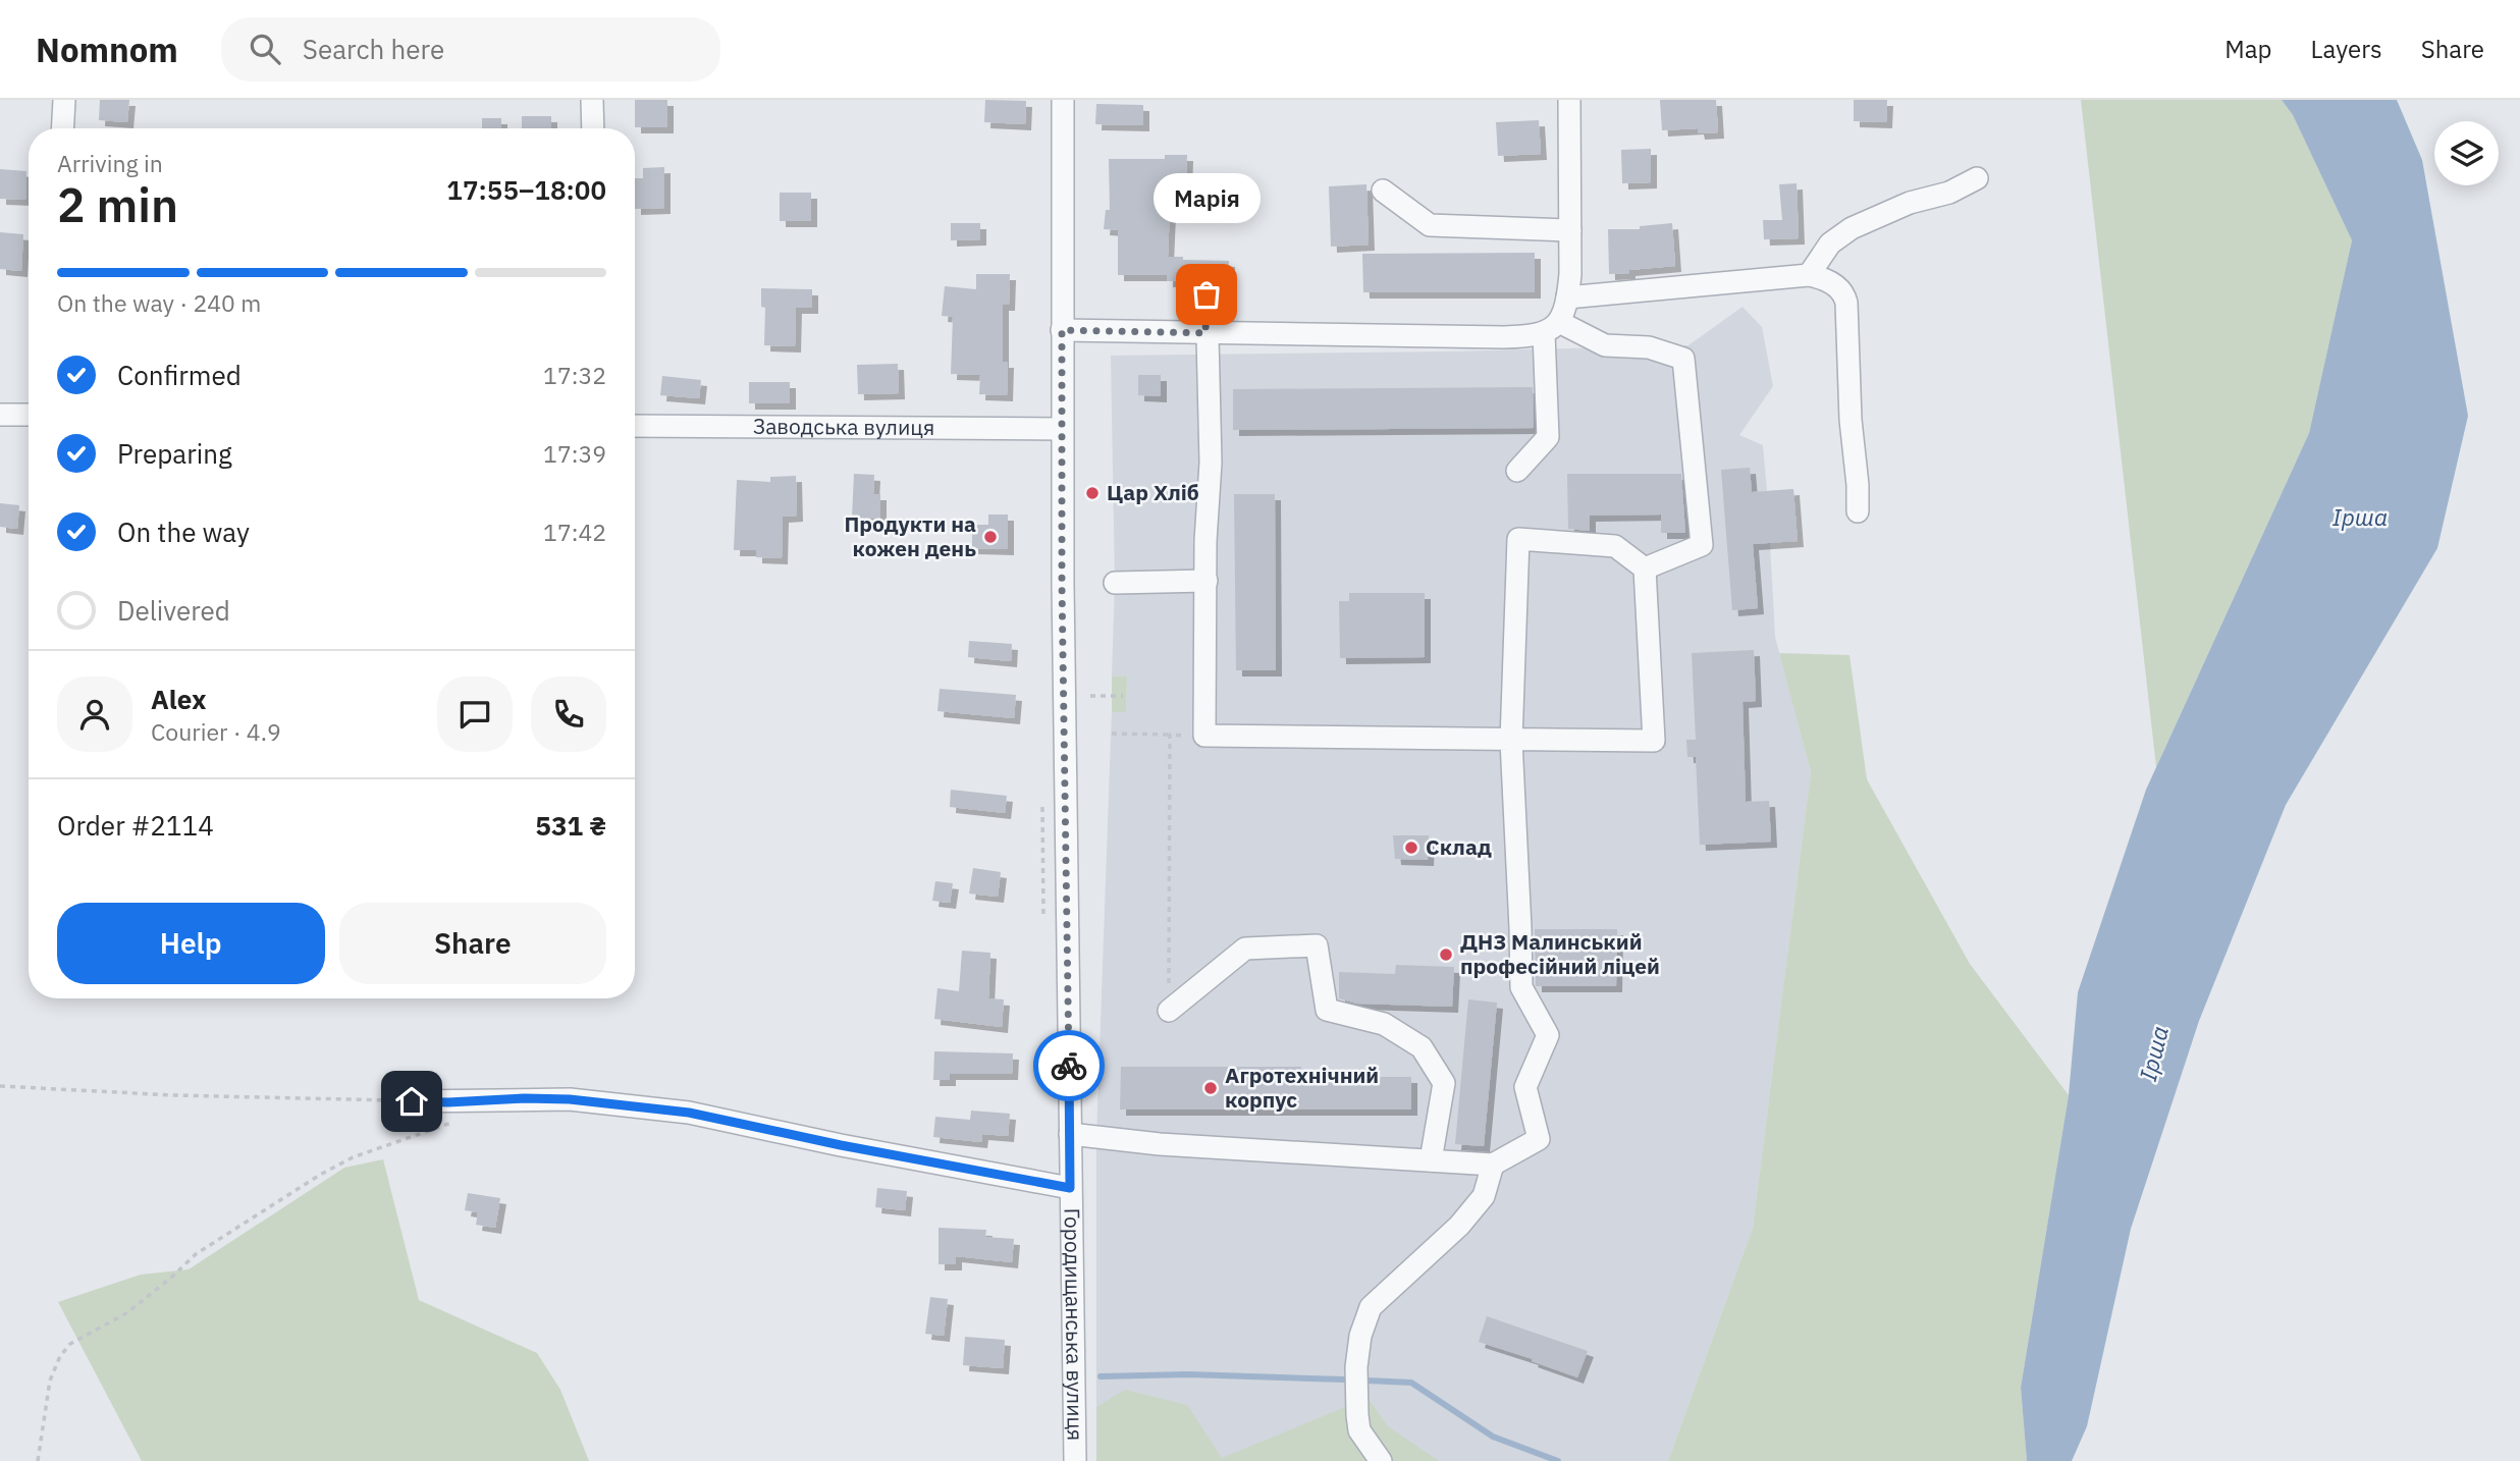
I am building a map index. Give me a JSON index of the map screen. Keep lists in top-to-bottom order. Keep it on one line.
{"streets":{"street":["Заводська вулиця","Городищанська вулиця"]},"crossings":[["Заводська вулиця","Городищанська вулиця"]],"water":["Ірша"],"places":["Марія","Цар Хліб","Продукти на кожен день","Склад","ДНЗ Малинський професійний ліцей","Агротехнічний корпус"],"page":{"header":"Nomnom","search":"Search here","nav":["Map","Layers","Share"],"heading":["2 min","Arriving in","17:55–18:00"],"panel":["Alex","Courier · 4.9","Order #2114","531 ₴"],"bubble":"Марія","bar":"On the way · 240 m","list":[["Confirmed","17:32"],["Preparing","17:39"],["On the way","17:42"],"Delivered"],"buttons":["Help","Share"]}}
